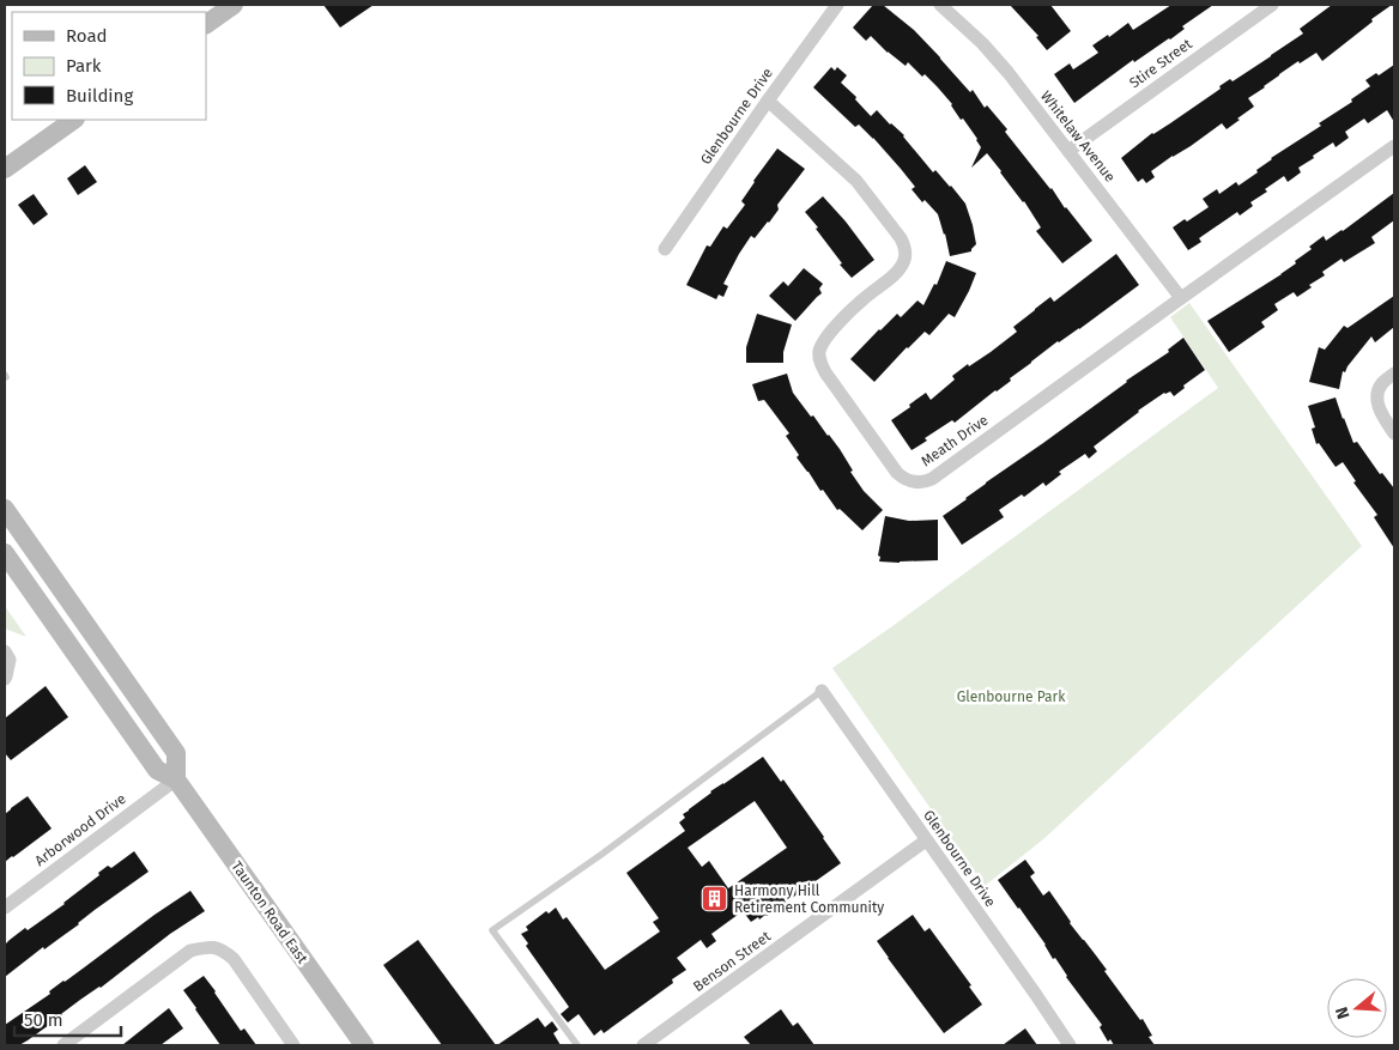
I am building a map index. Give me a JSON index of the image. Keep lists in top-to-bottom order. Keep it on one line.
{"streets":{"main road":["Taunton Road East"],"street":["Stire Street","Glenbourne Drive","Whitelaw Avenue","Meath Drive","Arborwood Drive","Benson Street"]},"crossings":[["Stire Street","Whitelaw Avenue"],["Glenbourne Drive","Meath Drive"],["Glenbourne Drive","Benson Street"],["Whitelaw Avenue","Meath Drive"],["Arborwood Drive","Taunton Road East"]],"parks":["Glenbourne Park"],"places":{"building":["Harmony Hill Retirement Community"]},"legend":["Road","Park","Building"],"scale_bar":"50 m","north":"left"}
